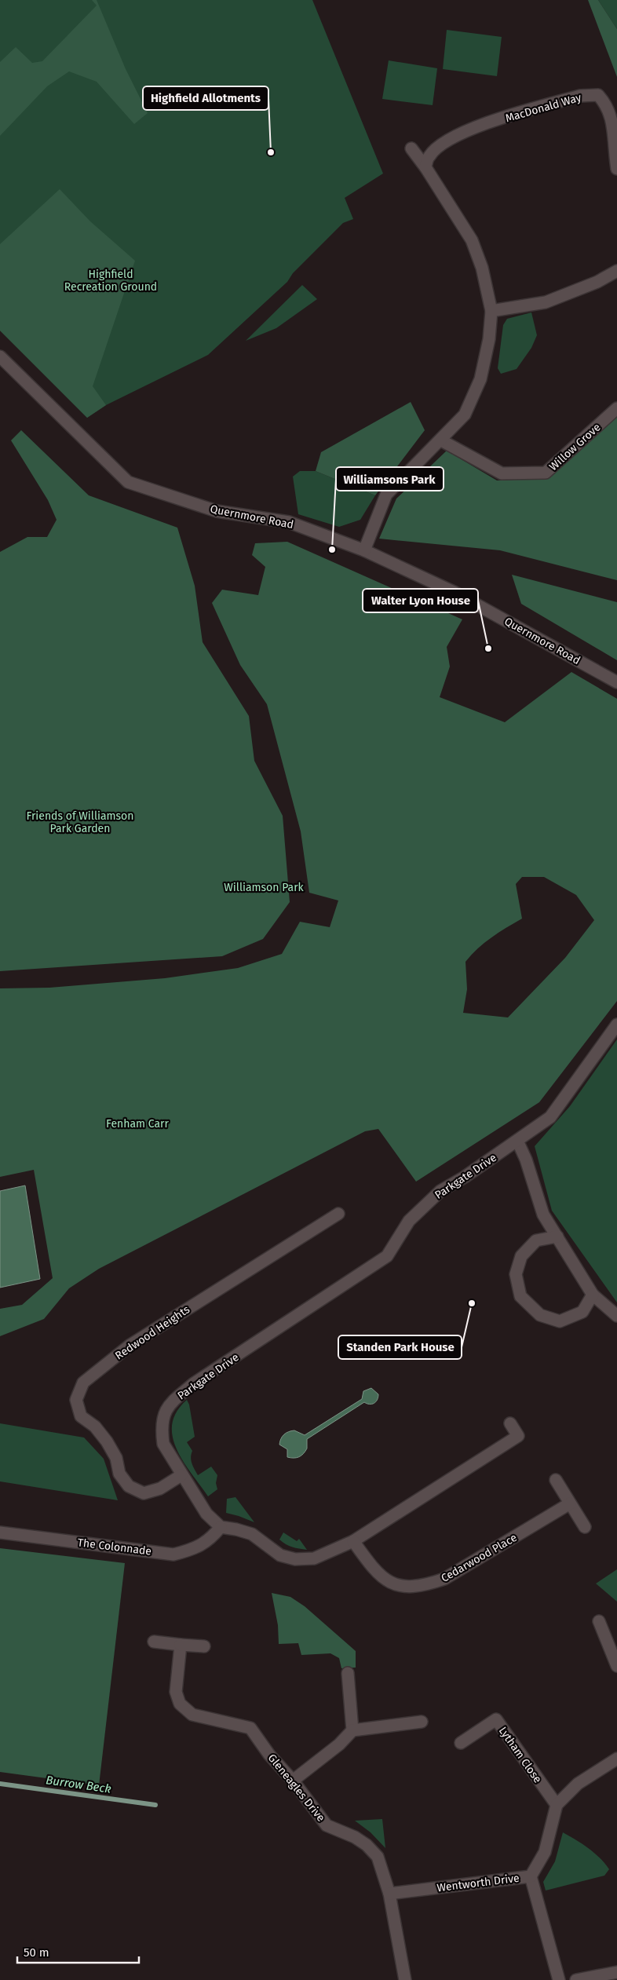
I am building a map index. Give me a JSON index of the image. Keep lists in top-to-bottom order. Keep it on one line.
{"streets":{"street":["MacDonald Way","Willow Grove","Quernmore Road","Parkgate Drive","Redwood Heights","The Colonnade","Cedarwood Place","Lytham Close","Gleneagles Drive","Wentworth Drive"]},"crossings":[["Parkgate Drive","Redwood Heights"],["Parkgate Drive","The Colonnade"],["Lytham Close","Wentworth Drive"],["Gleneagles Drive","Wentworth Drive"]],"water":["Burrow Beck"],"parks":["Highfield Recreation Ground","Friends of Williamson Park Garden","Williamson Park","Fenham Carr"],"places":["Highfield Allotments","Williamsons Park","Walter Lyon House","Standen Park House"],"scale_bar":"50 m"}
